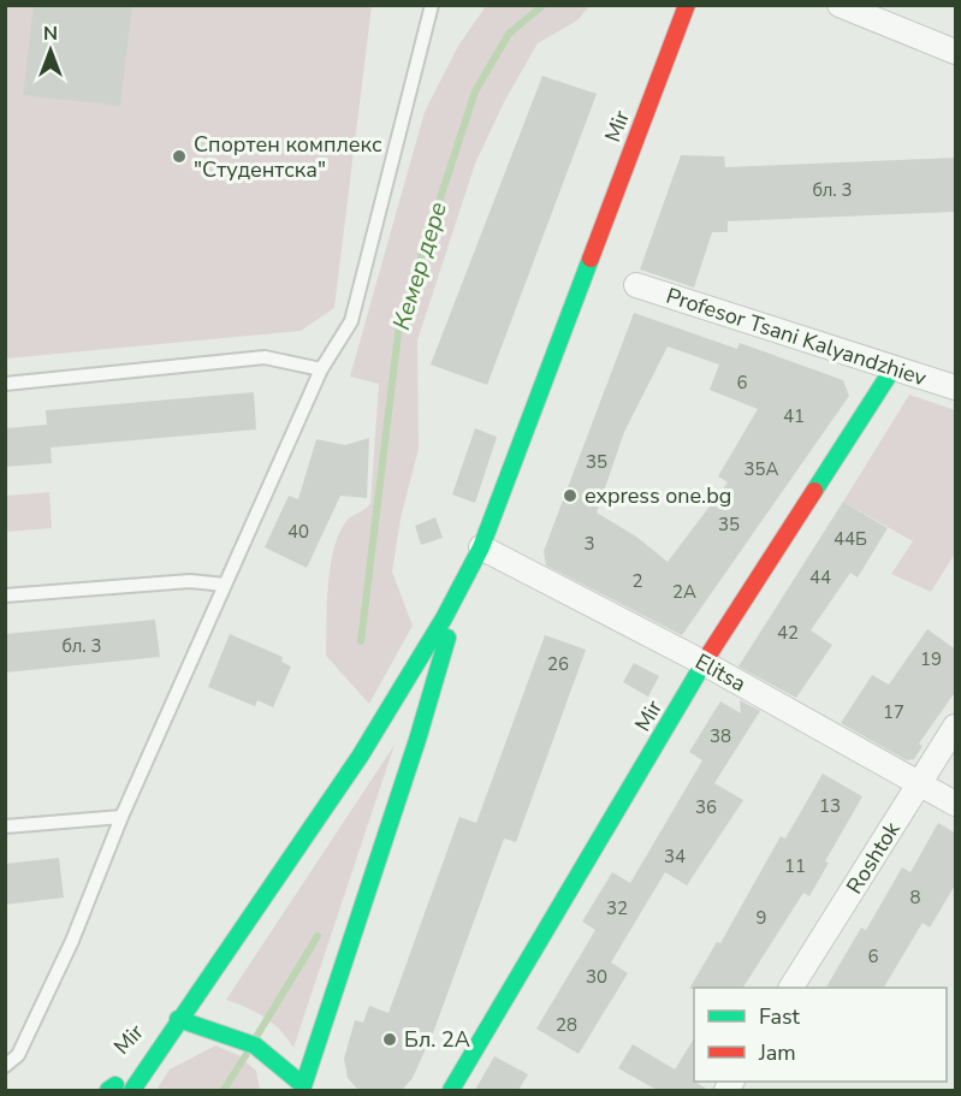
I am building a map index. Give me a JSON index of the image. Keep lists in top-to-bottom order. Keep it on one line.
{"streets":{"street":["Mir","Profesor Tsani Kalyandzhiev","Elitsa","Roshtok"]},"crossings":[["Mir","Profesor Tsani Kalyandzhiev"],["Mir","Elitsa"],["Elitsa","Roshtok"]],"water":["Кемер дере"],"places":["Спортен комплекс \"Студентска\"","express one.bg","Бл. 2А"],"house_numbers":["бл. 3","6","41","35","35A","35","40","44Б","3","44","2","2А","42","бл. 3","19","26","17","38","13","36","34","11","8","32","9","6","30","28"],"legend":["Fast","Jam"],"north":"top"}
